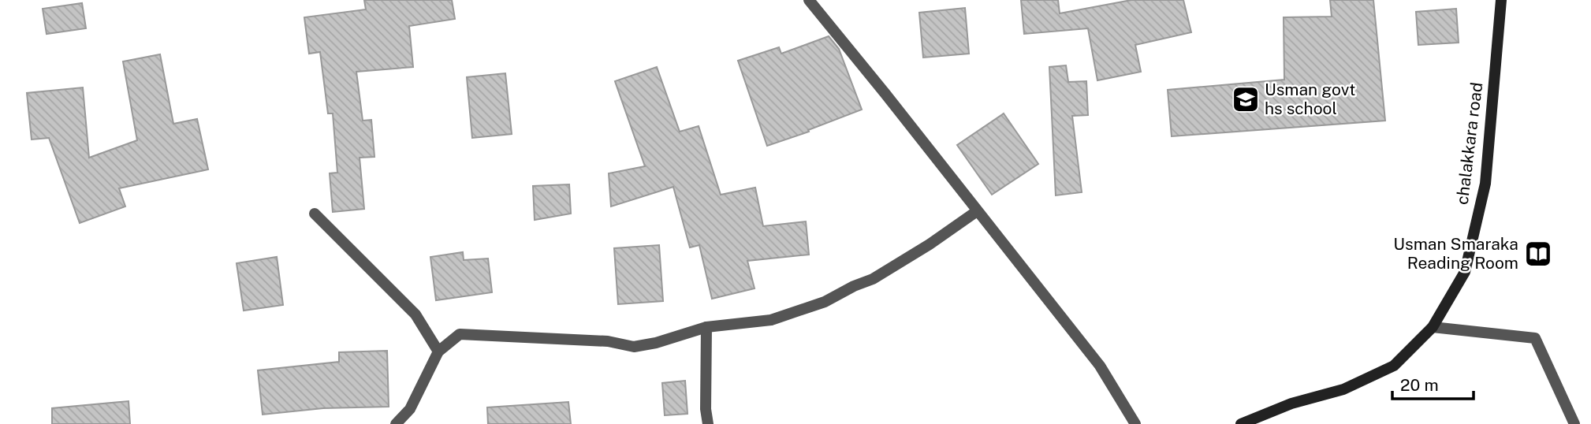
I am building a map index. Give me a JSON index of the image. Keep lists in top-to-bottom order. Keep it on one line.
{"streets":{"main road":["chalakkara road"]},"places":{"school or university":["Usman govt hs school"],"library":["Usman Smaraka Reading Room"]},"scale_bar":"20 m"}
